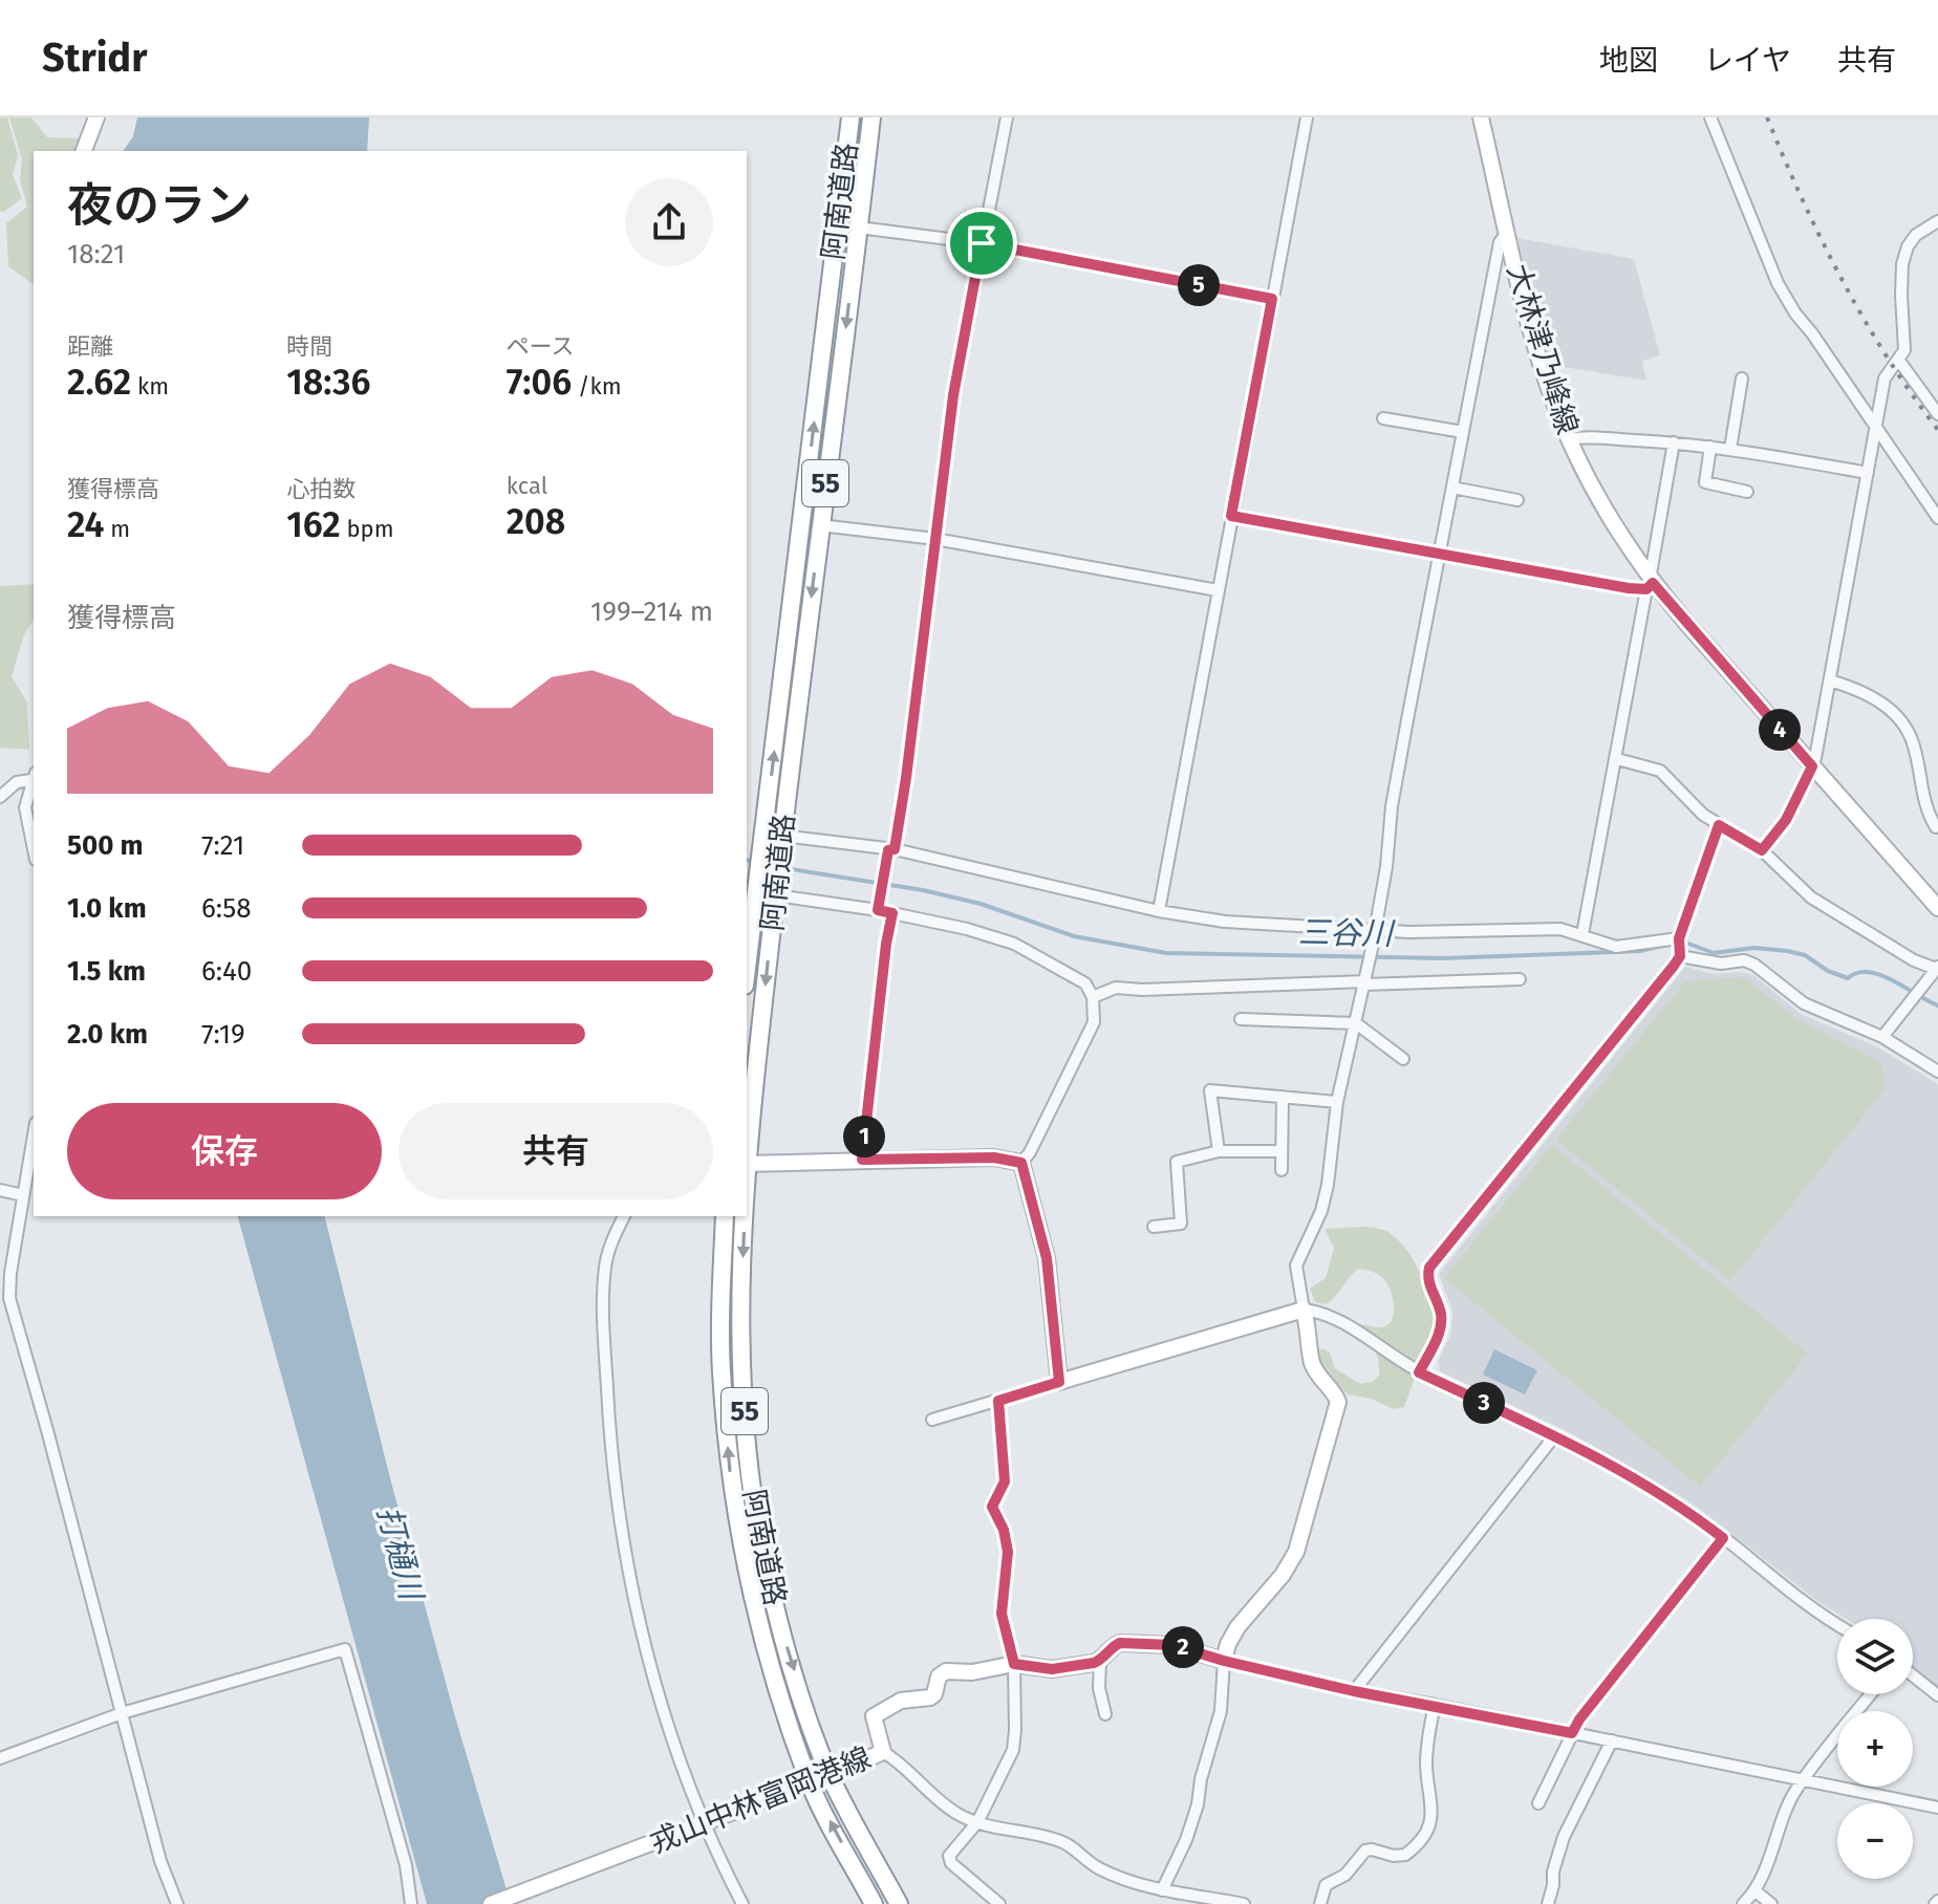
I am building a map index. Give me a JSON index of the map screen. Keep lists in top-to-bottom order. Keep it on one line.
{"streets":{"highway":["阿南道路","55"],"main road":["大林津乃峰線","戎山中林富岡港線"]},"crossings":[["阿南道路","戎山中林富岡港線"]],"water":["三谷川","打樋川"],"page":{"header":"Stridr","nav":["地図","レイヤ","共有"],"heading":["夜のラン","18:21"],"pins":["5","4","1","3","2"],"stats":[["距離","2.62 km"],["時間","18:36"],["ペース","7:06 /km"],["獲得標高","24 m"],["心拍数","162 bpm"],["kcal","208"]],"chart":["獲得標高","199–214 m"],"list":[{"name":"500 m","note":"7:21"},{"name":"1.0 km","note":"6:58"},{"name":"1.5 km","note":"6:40"},{"name":"2.0 km","note":"7:19"}],"buttons":["保存","共有"],"map_buttons":["+","−"]}}
